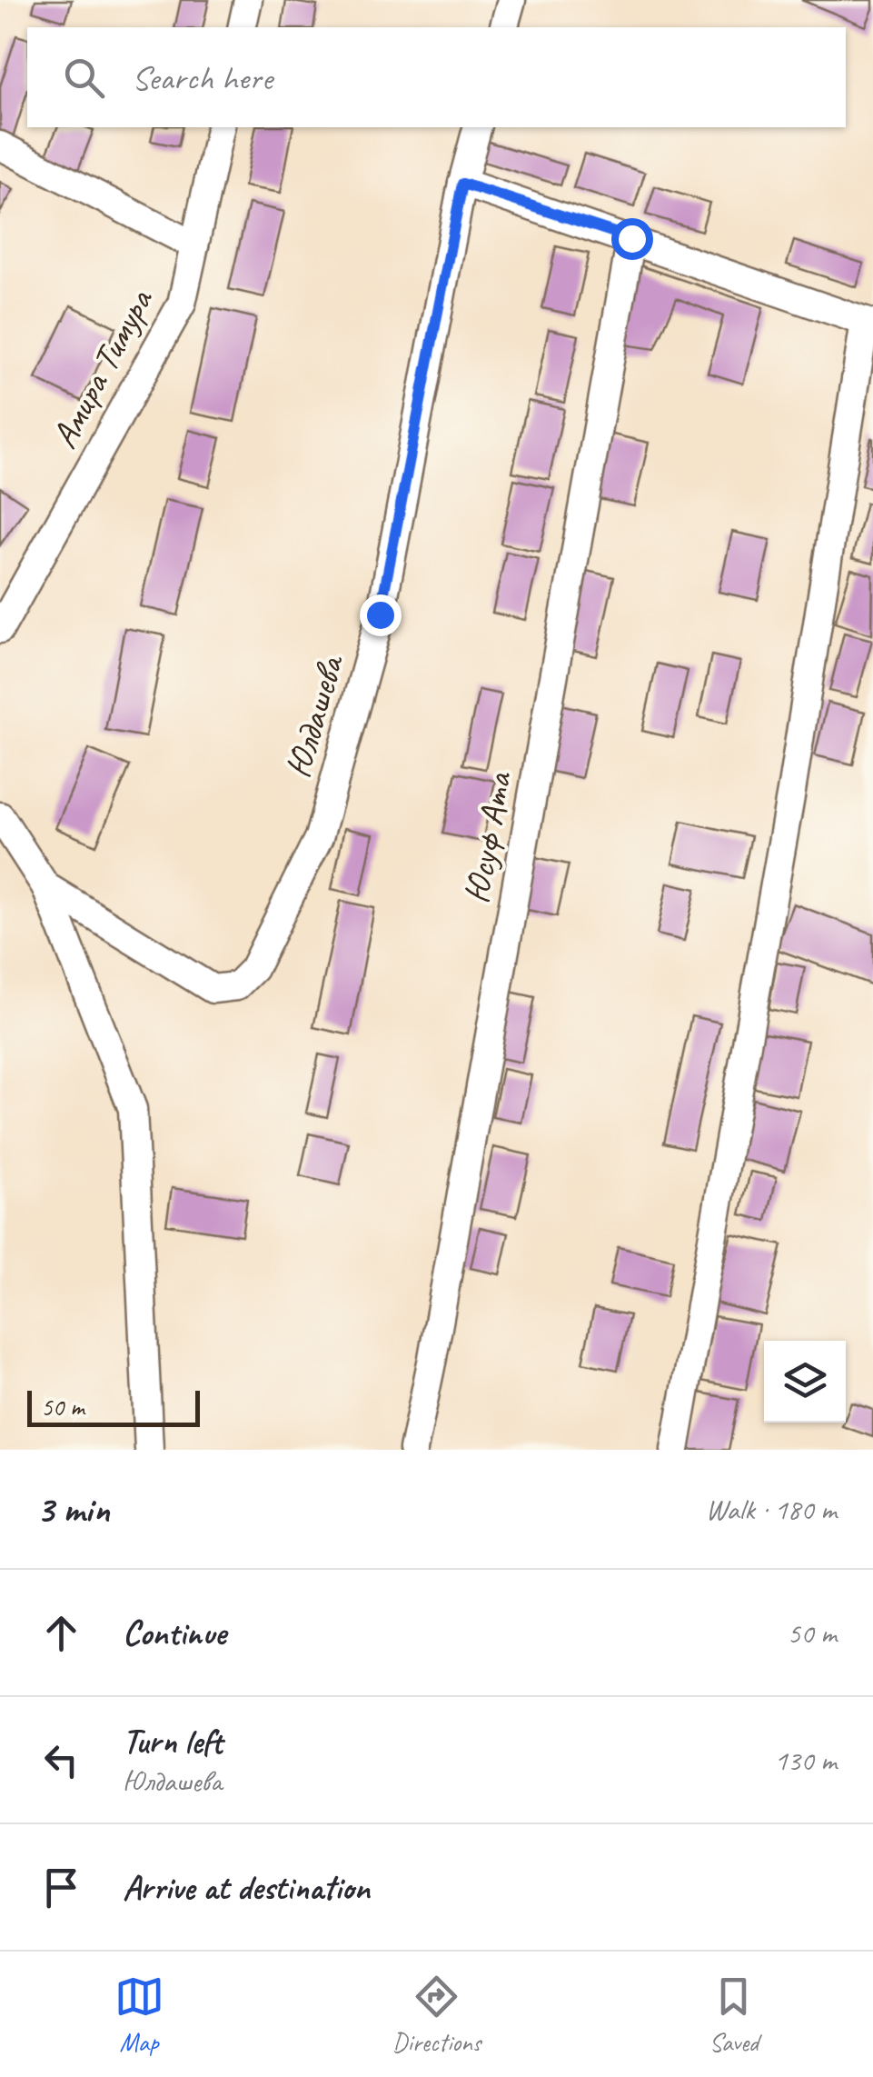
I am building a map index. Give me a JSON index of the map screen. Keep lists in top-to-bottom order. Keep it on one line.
{"streets":{"street":["Амира Тимура","Юлдашева","Юсуф Ата"]},"scale_bar":"50 m","page":{"search":"Search here","scale":"50 m","heading":["3 min","Walk · 180 m"],"list":[["Continue","50 m"],["Turn left","Юлдашева","130 m"],"Arrive at destination"],"nav":["Map","Directions","Saved"]}}
